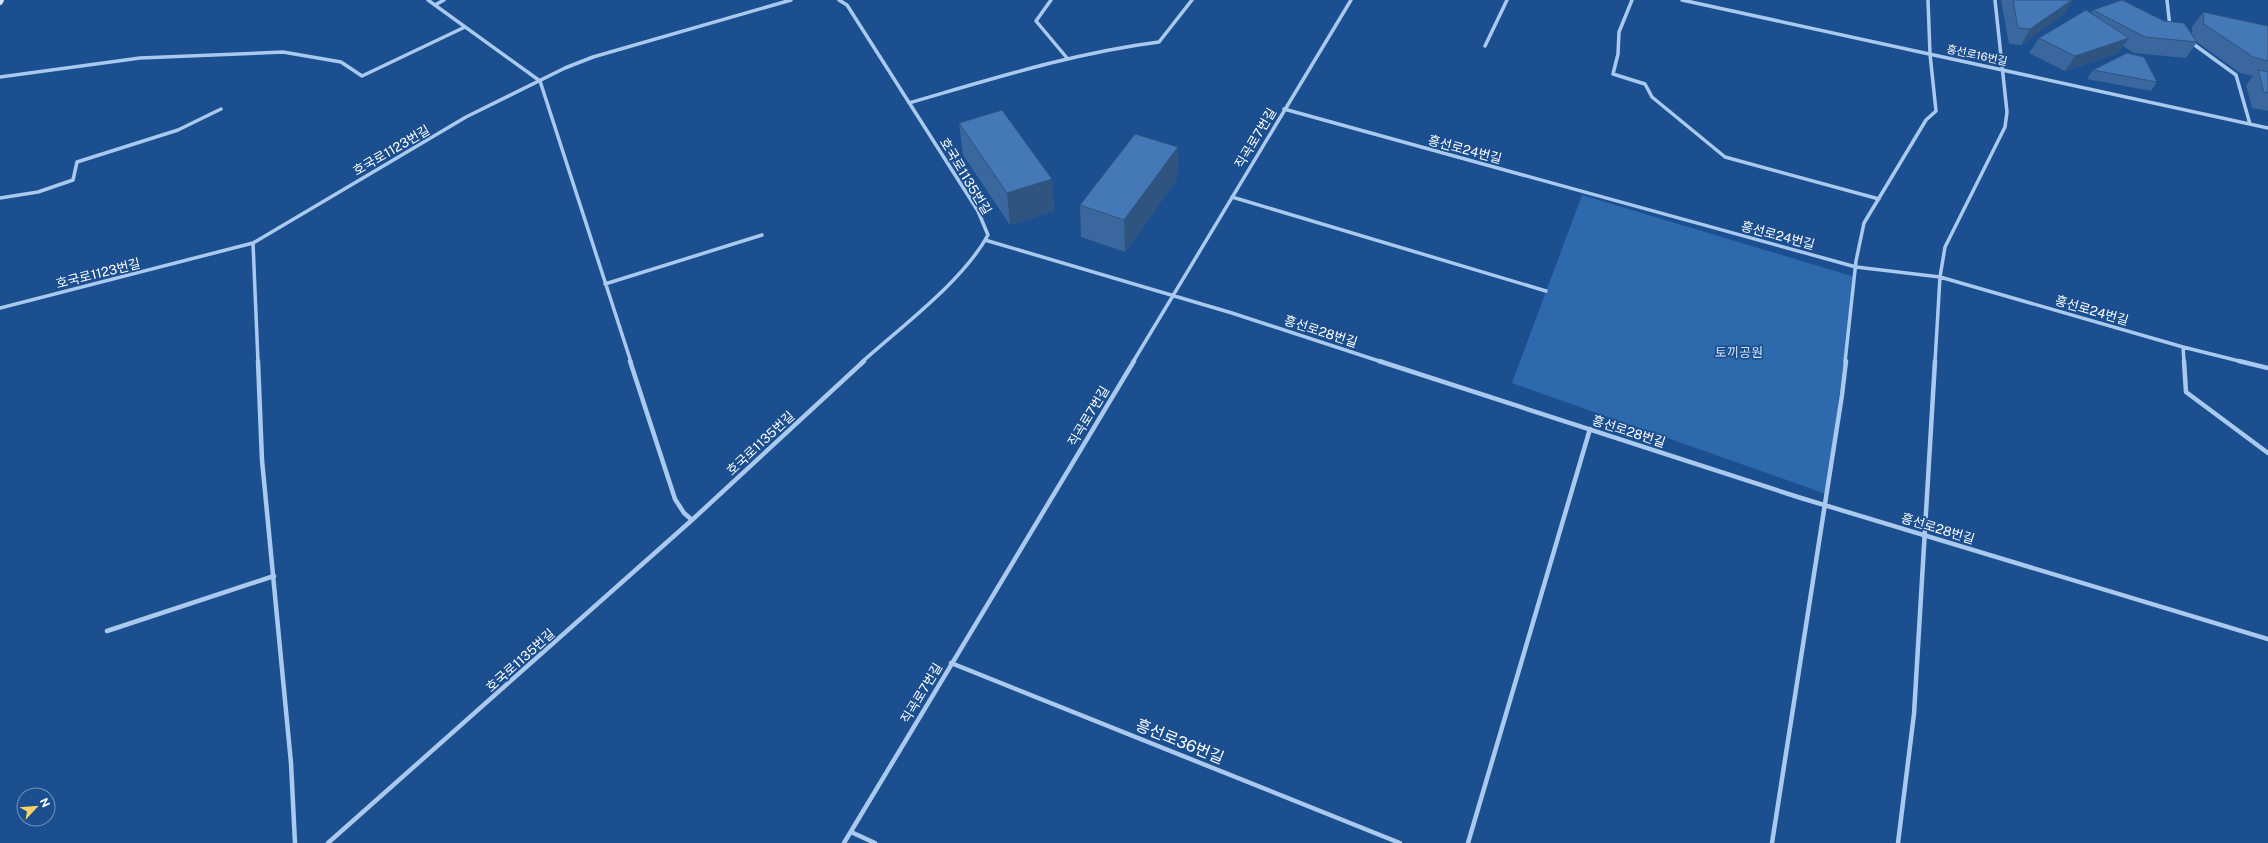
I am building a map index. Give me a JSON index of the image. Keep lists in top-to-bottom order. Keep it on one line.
{"streets":{"street":["흥선로16번길","직곡로7번길","흥선로24번길","호국로1123번길","호국로1135번길","흥선로28번길","흥선로36번길"]},"crossings":[["직곡로7번길","흥선로24번길"],["직곡로7번길","흥선로28번길"],["직곡로7번길","흥선로36번길"],["호국로1135번길","흥선로28번길"]],"parks":["토끼공원"],"north":"top right"}
